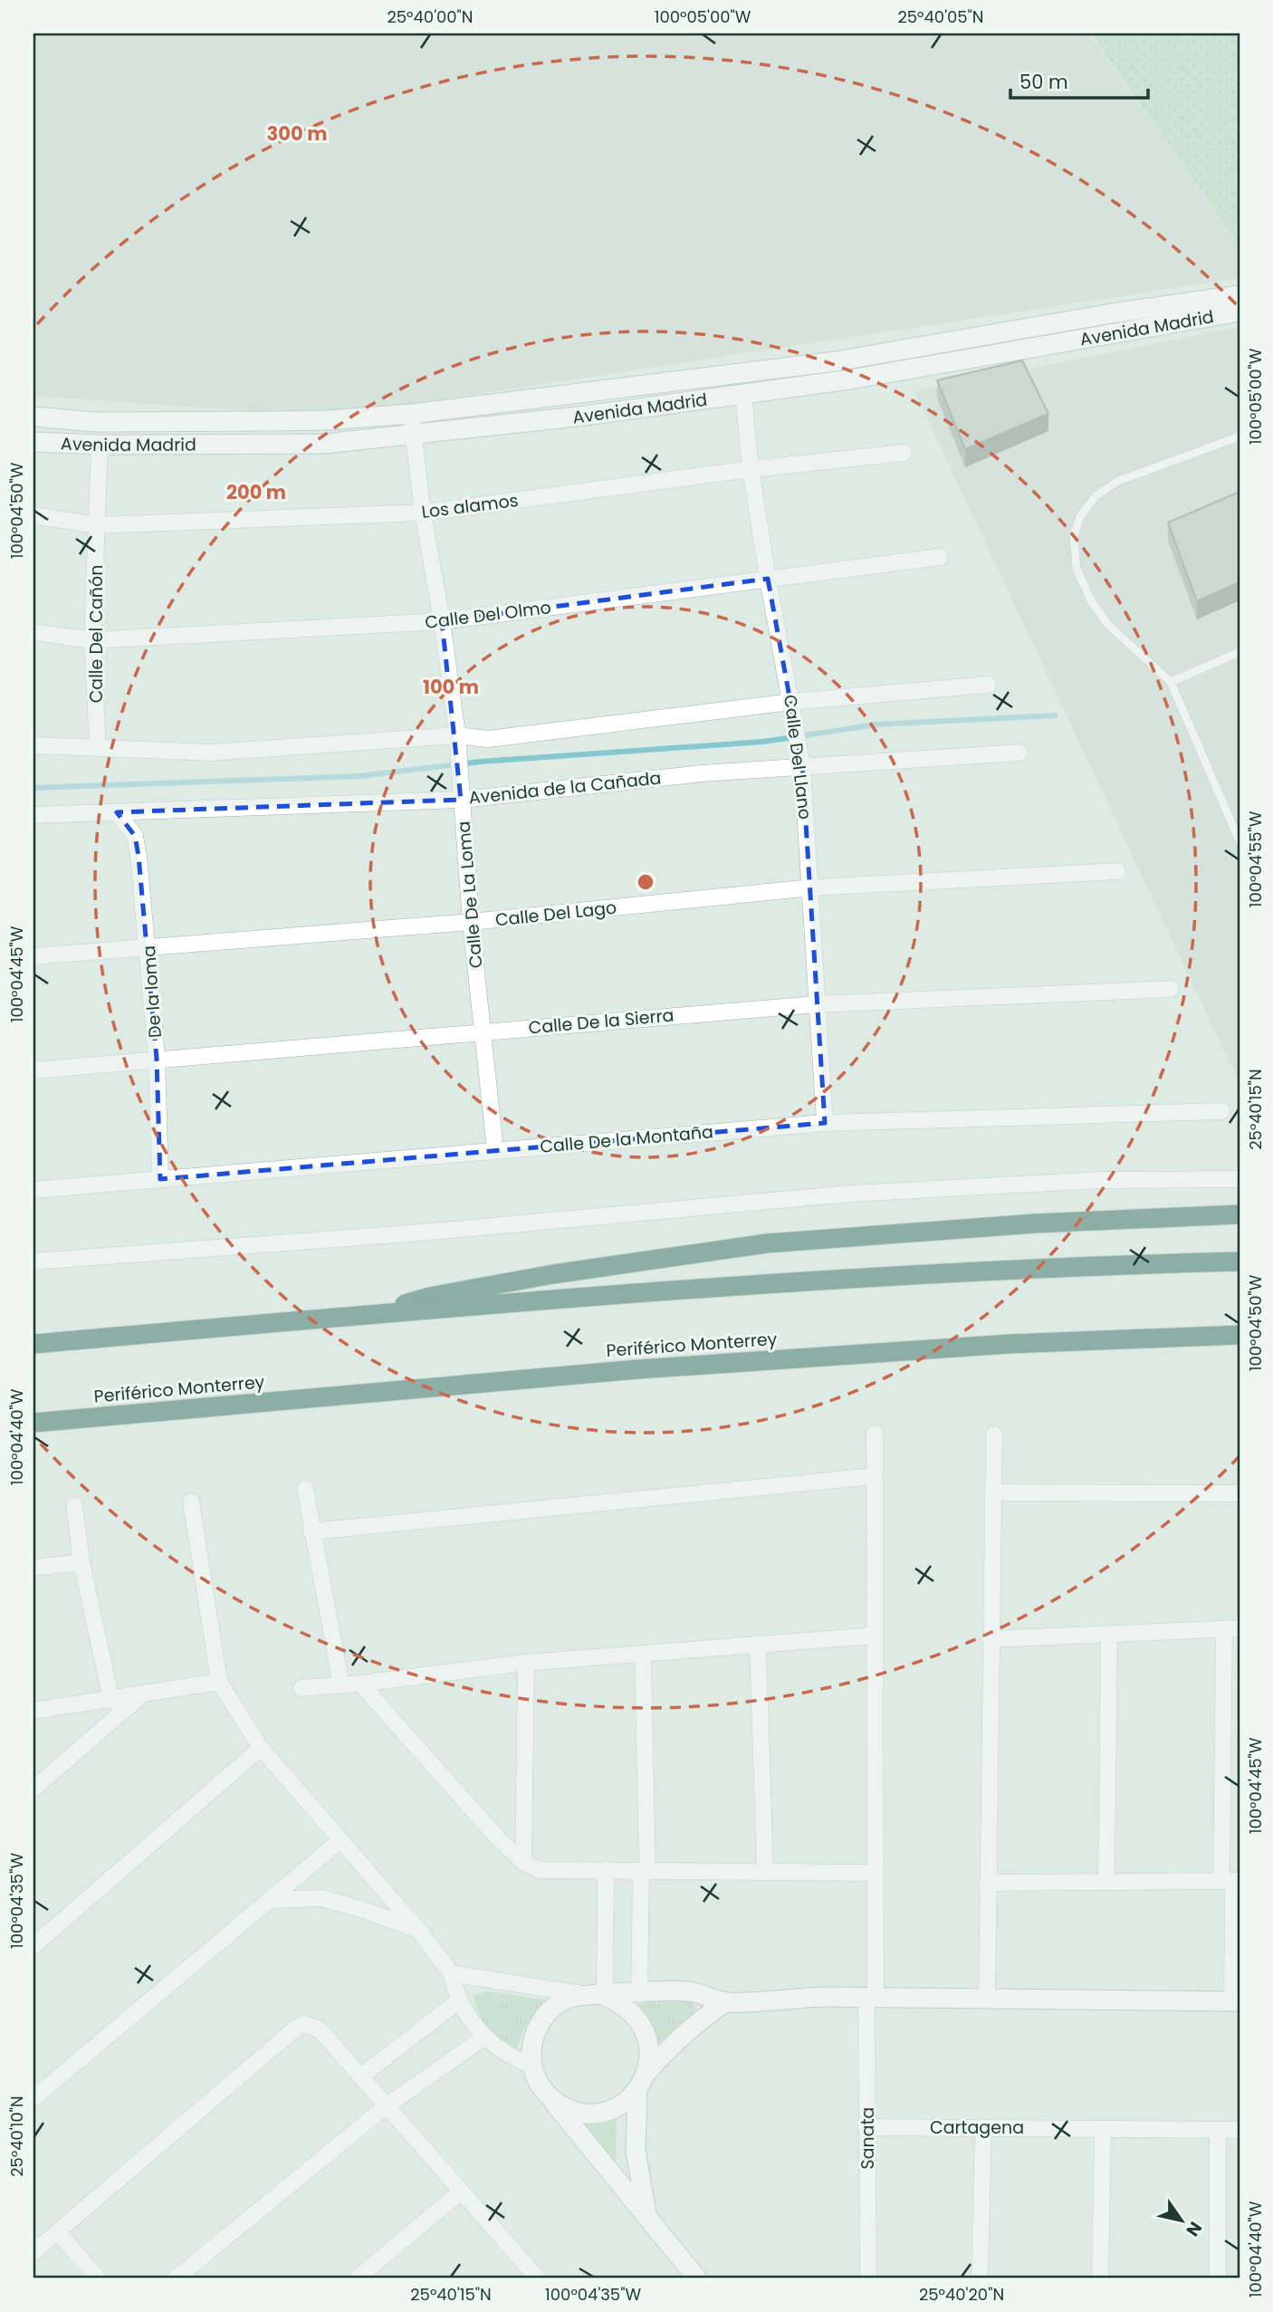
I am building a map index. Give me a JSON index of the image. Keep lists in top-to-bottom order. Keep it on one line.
{"streets":{"highway":["Periférico Monterrey"],"street":["Avenida Madrid","Los alamos","Calle Del Olmo","Calle Del Cañón","Calle Del Llano","Avenida de la Cañada","Calle De La Loma","Calle Del Lago","De la loma","Calle De la Sierra","Calle De la Montaña","Cartagena","Sanata"]},"crossings":[["Avenida Madrid","Calle Del Cañón"],["Avenida Madrid","Calle Del Llano"],["Avenida Madrid","Calle De La Loma"],["Los alamos","Calle Del Cañón"],["Los alamos","Calle Del Llano"],["Los alamos","Calle De La Loma"],["Calle Del Olmo","Calle Del Cañón"],["Calle Del Olmo","Calle Del Llano"],["Calle Del Olmo","Calle De La Loma"],["Calle Del Llano","Avenida de la Cañada"],["Calle Del Llano","Calle Del Lago"],["Calle Del Llano","Calle De la Sierra"],["Calle Del Llano","Calle De la Montaña"],["Avenida de la Cañada","Calle De La Loma"],["Avenida de la Cañada","De la loma"],["Calle De La Loma","Calle Del Lago"],["Calle De La Loma","Calle De la Sierra"],["Calle De La Loma","Calle De la Montaña"],["Calle Del Lago","De la loma"],["De la loma","Calle De la Sierra"],["De la loma","Calle De la Montaña"],["Cartagena","Sanata"]],"scale_bar":"50 m","north":"bottom right","coordinates":["25°40'00\"N","100°05'00\"W","25°40'05\"N","100°04'50\"W","100°04'55\"W","100°04'45\"W","25°40'15\"N","100°04'40\"W","100°04'35\"W","25°40'10\"N","25°40'20\"N"],"rings":["300 m","200 m","100 m"]}
